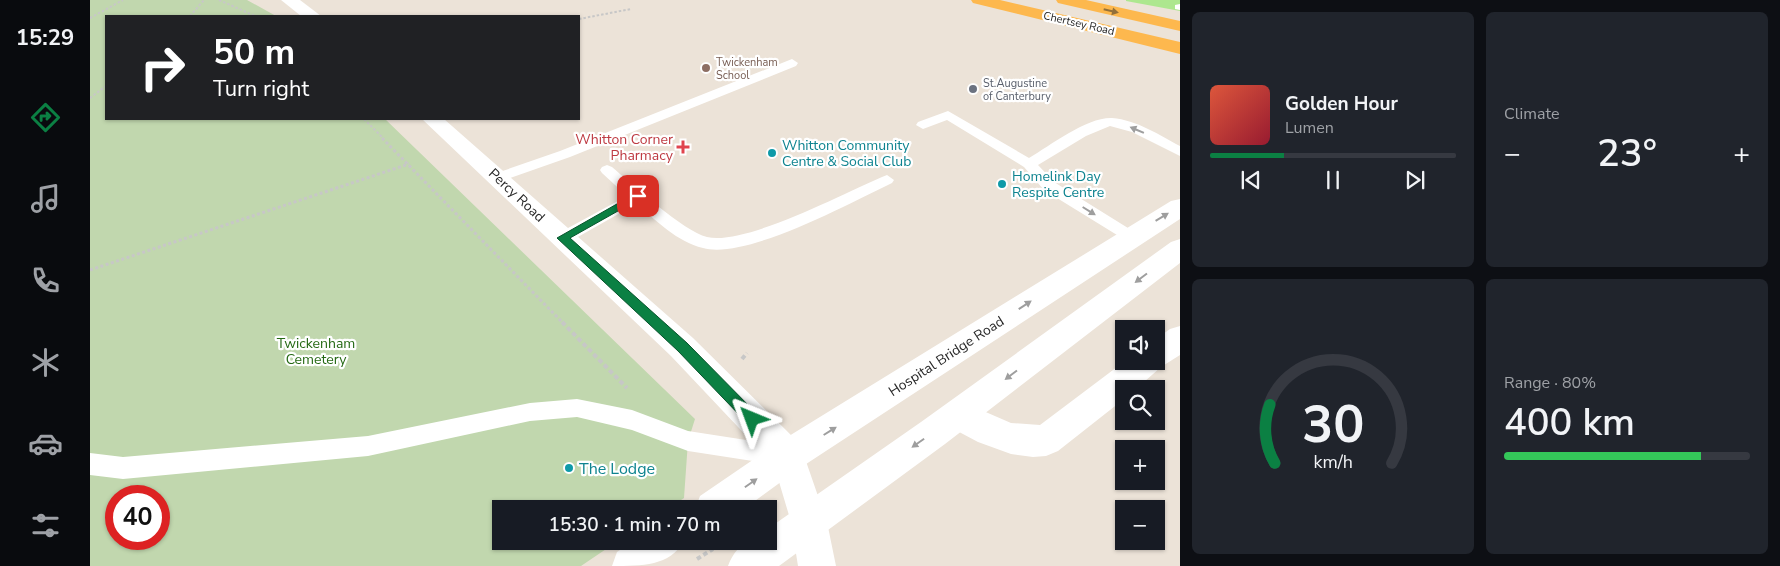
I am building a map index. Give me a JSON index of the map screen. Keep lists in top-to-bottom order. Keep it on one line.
{"streets":{"highway":["Chertsey Road"],"main road":["Percy Road","Hospital Bridge Road"]},"crossings":[["Percy Road","Hospital Bridge Road"]],"parks":["Twickenham Cemetery"],"places":{"other":["Twickenham School","St.Augustine of Canterbury","Whitton Community Centre & Social Club","Homelink Day Respite Centre","The Lodge"],"health":["Whitton Corner Pharmacy"]},"page":{"tabs":"15:29","tile":["Climate",["Range · 80%","400 km"]],"turn":["50 m","Turn right"],"song":["Golden Hour","Lumen"],"heat":["−","23°","+"],"map_buttons":["+","−"],"limit":"40","trip":"15:30 · 1 min · 70 m","gauge":["30","km/h"]}}
